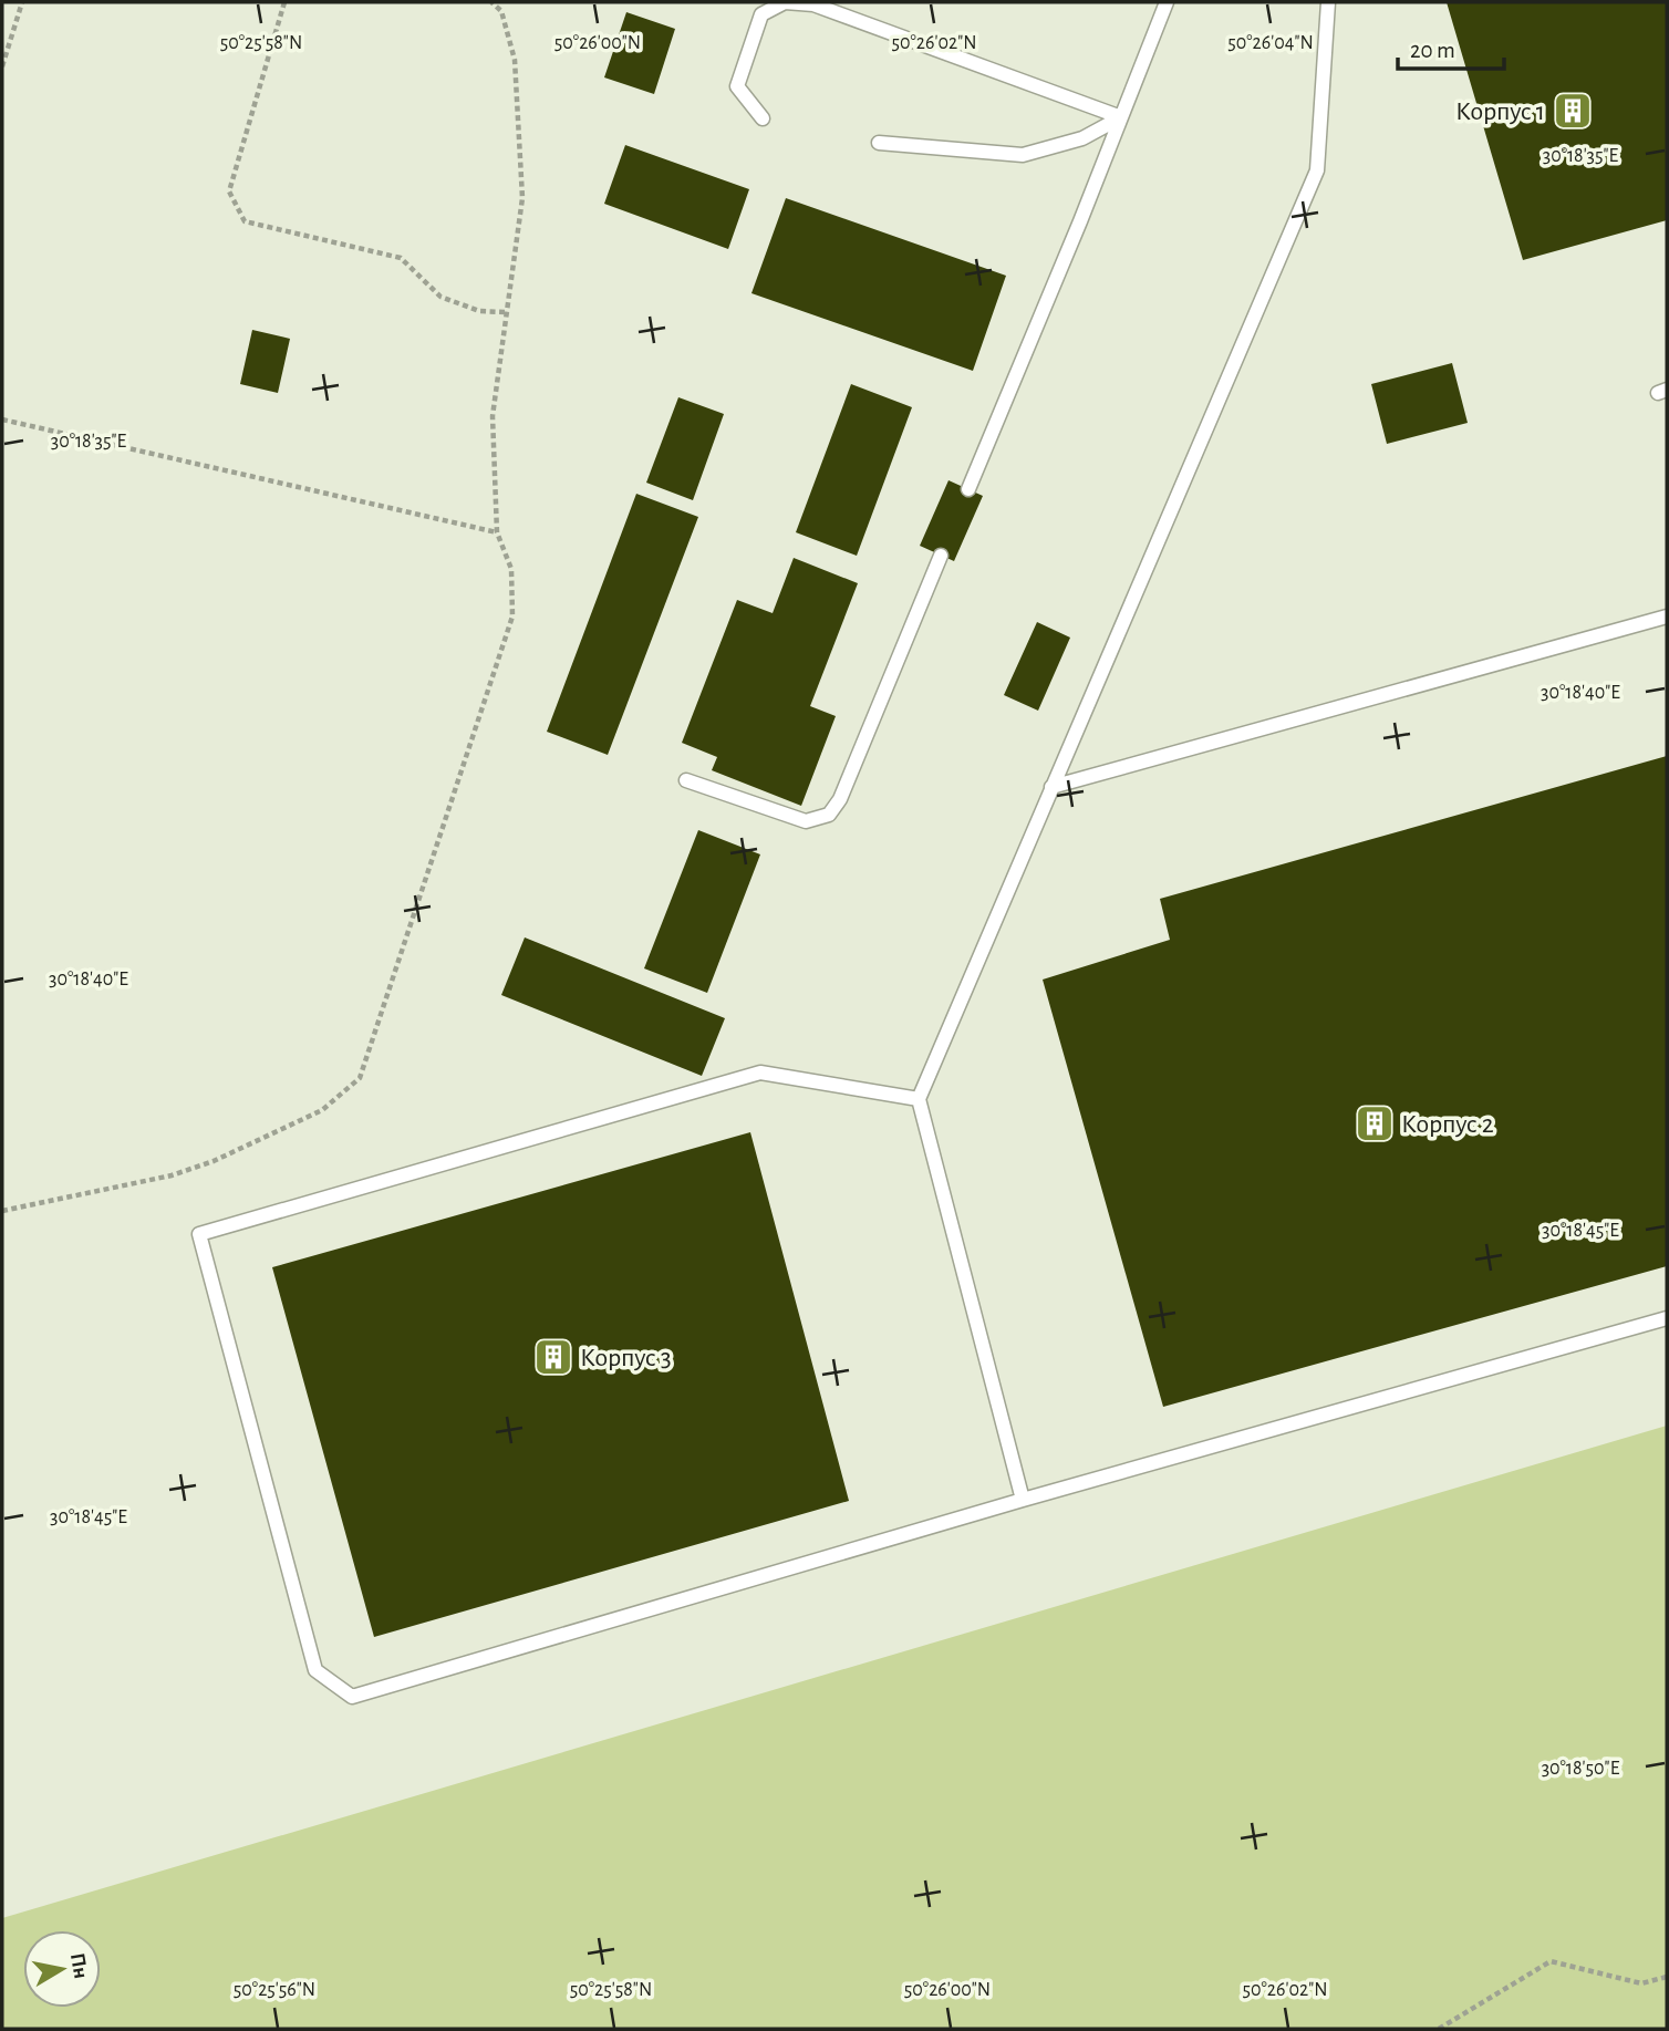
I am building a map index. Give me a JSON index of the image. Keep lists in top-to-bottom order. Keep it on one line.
{"places":{"building":["Корпус 1","Корпус 2","Корпус 3"]},"scale_bar":"20 m","north":"right","coordinates":["50°25'58\"N","50°26'00\"N","50°26'02\"N","50°26'04\"N","30°18'35\"E","30°18'40\"E","30°18'45\"E","30°18'50\"E","50°25'56\"N"]}
